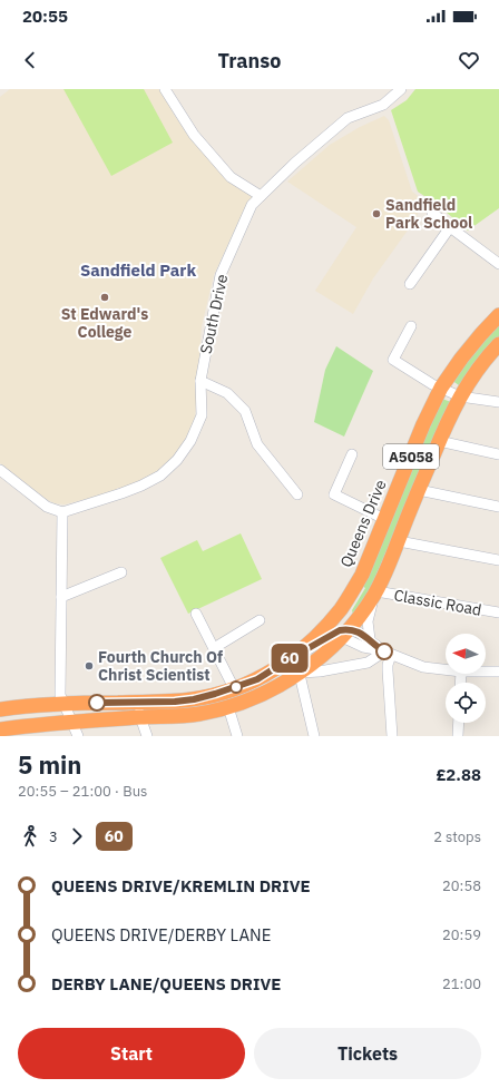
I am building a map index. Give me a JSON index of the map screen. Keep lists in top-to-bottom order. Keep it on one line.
{"streets":{"highway":["A5058","Queens Drive"],"street":["South Drive","Classic Road"]},"crossings":[["A5058","Queens Drive"],["A5058","Classic Road"]],"districts":["Sandfield Park"],"places":["Sandfield Park School","St Edward's College","Fourth Church Of Christ Scientist"],"lines":["bus line 60"],"north":"left","page":{"status":"20:55","header":"Transo","on_map":"60","heading":["5 min","20:55 – 21:00 · Bus","£2.88"],"legs":["3","60","2 stops"],"list":[{"name":"QUEENS DRIVE/KREMLIN DRIVE","value":"20:58"},{"name":"QUEENS DRIVE/DERBY LANE","value":"20:59"},{"name":"DERBY LANE/QUEENS DRIVE","value":"21:00"}],"buttons":["Start","Tickets"]}}
